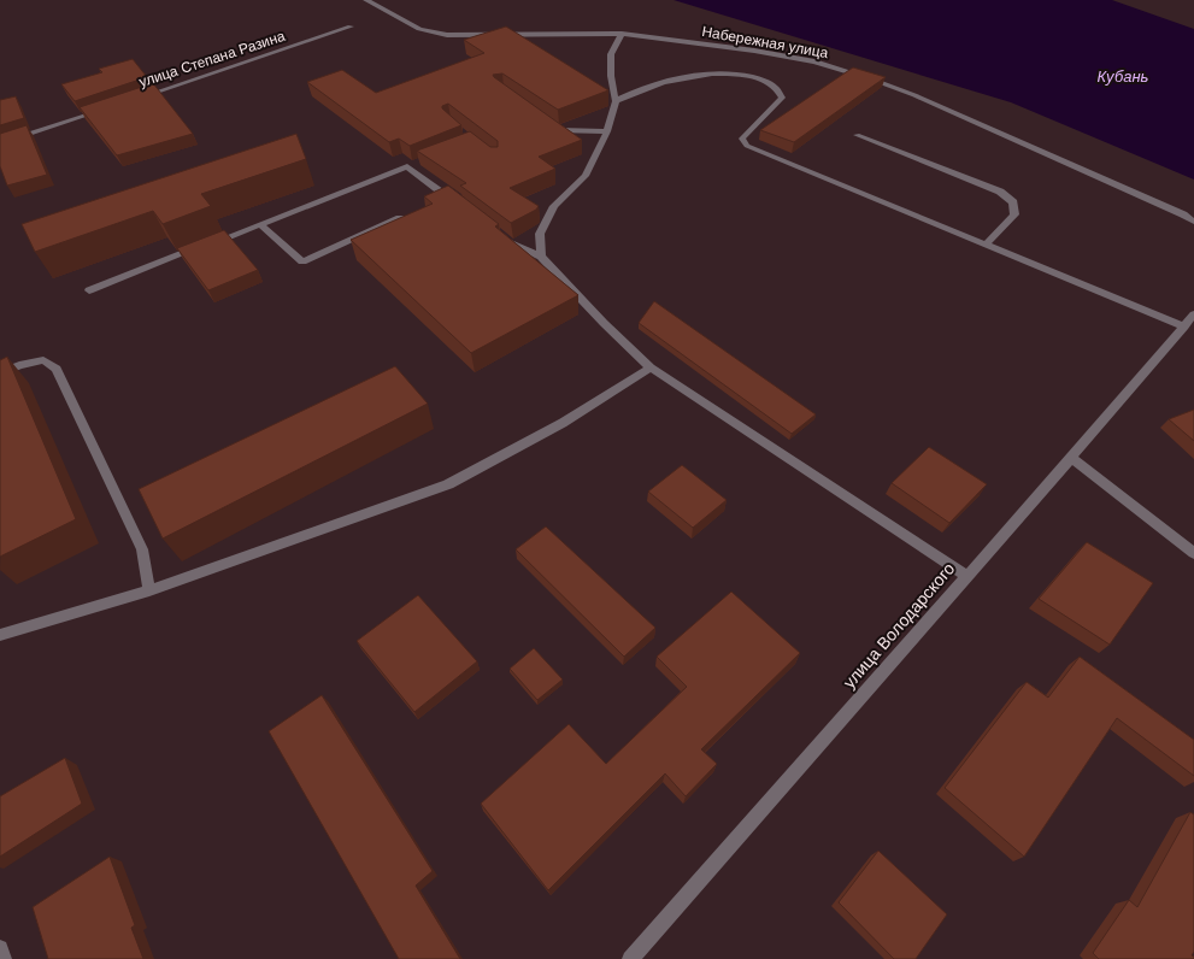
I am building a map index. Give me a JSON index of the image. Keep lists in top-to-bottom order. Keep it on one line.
{"streets":{"street":["Набережная улица","улица Степана Разина","улица Володарского"]},"water":["Кубань"]}
